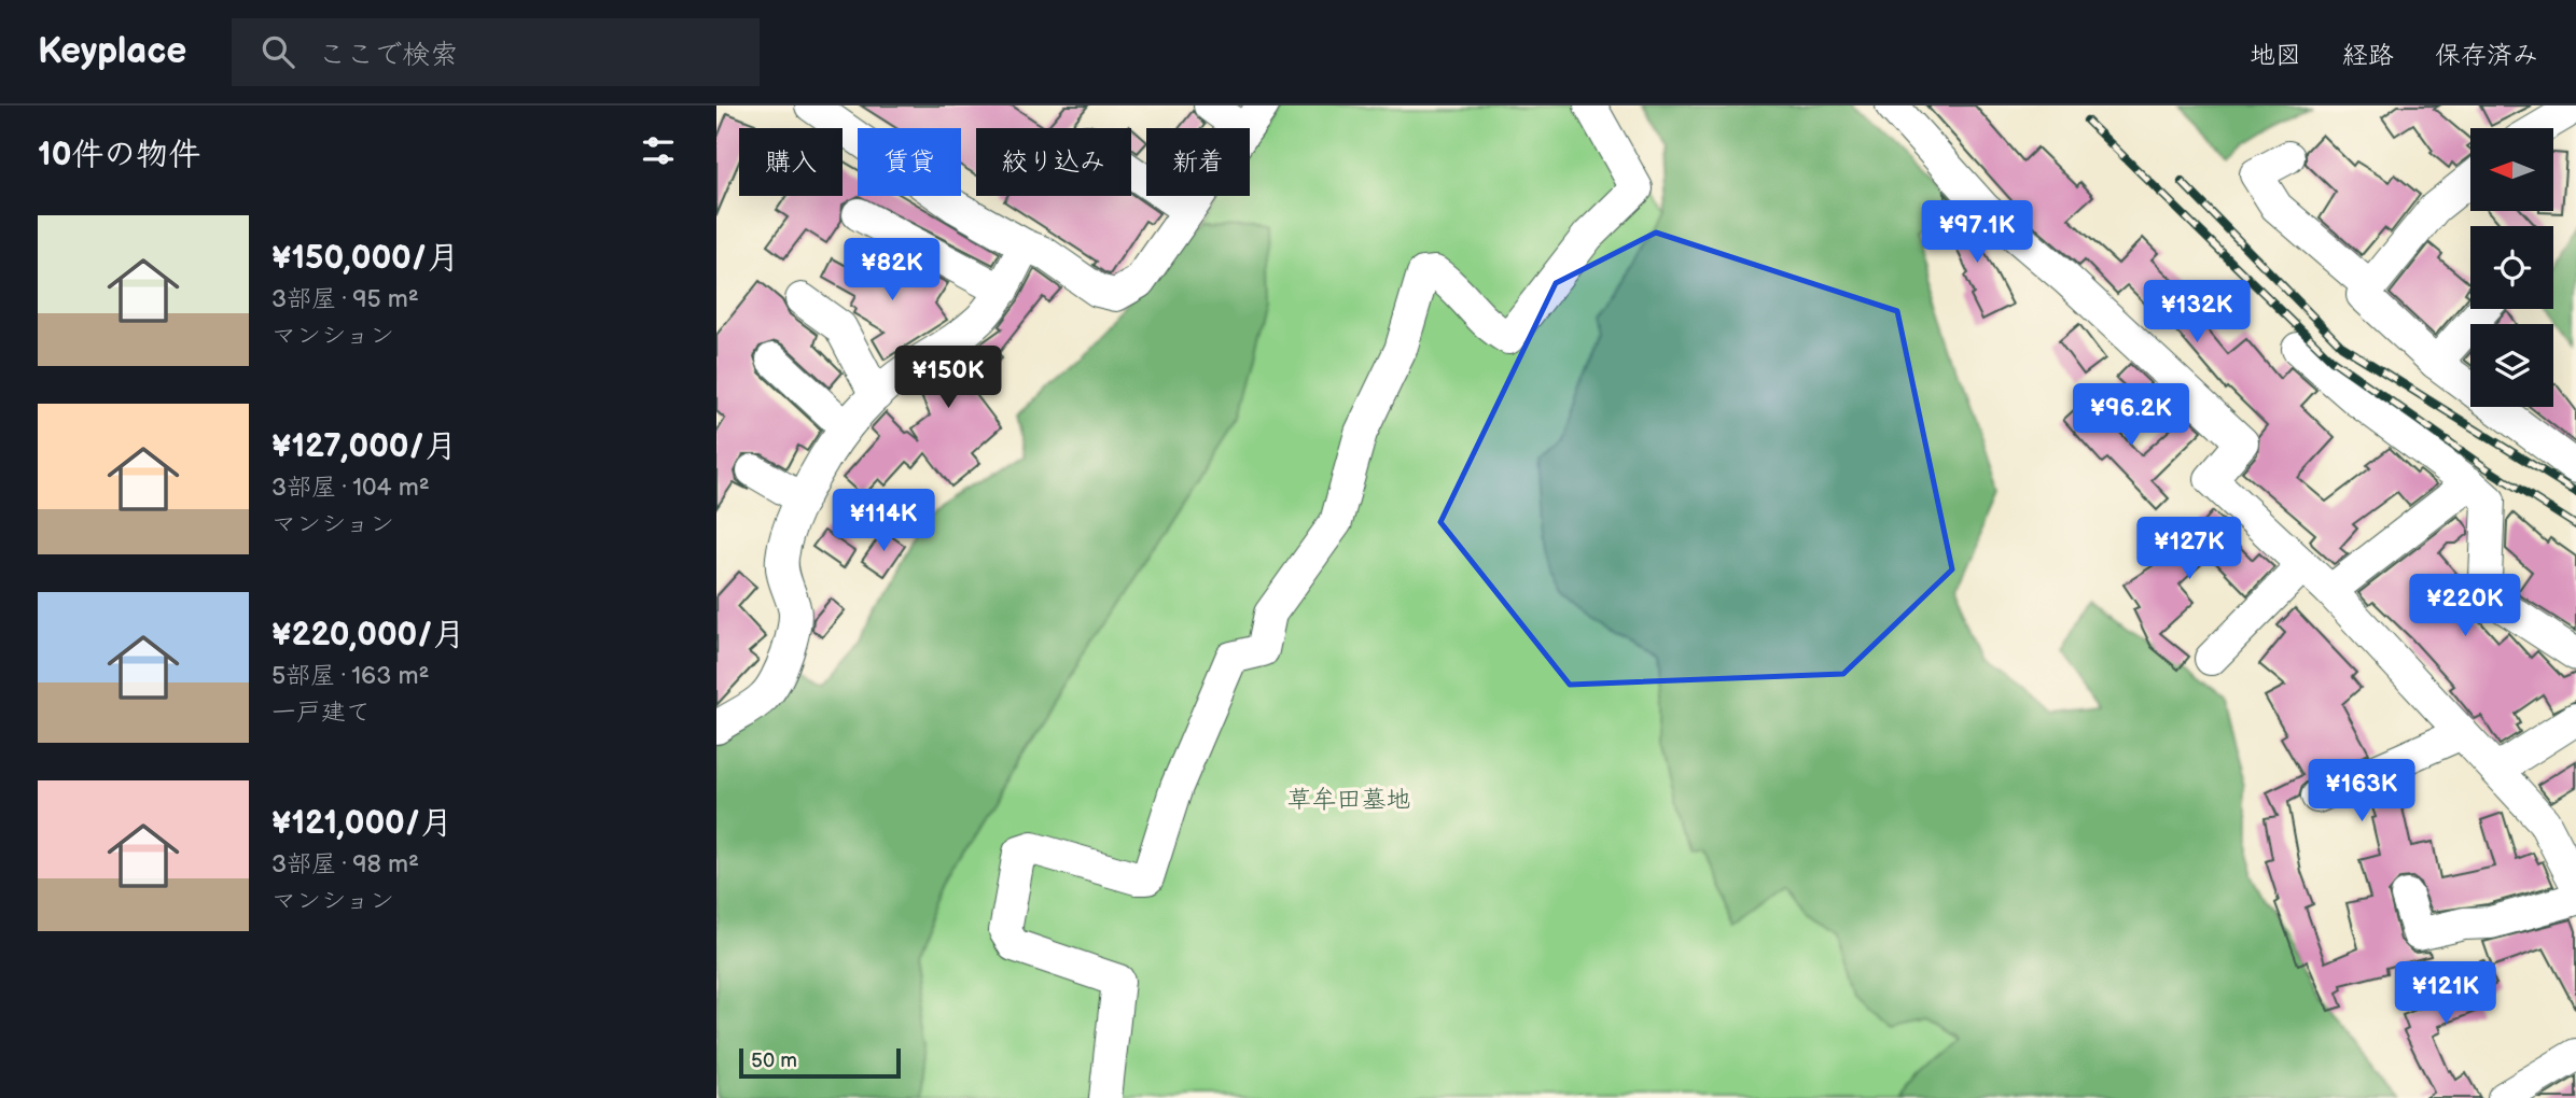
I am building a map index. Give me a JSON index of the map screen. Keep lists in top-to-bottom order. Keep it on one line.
{"parks":["草牟田墓地"],"scale_bar":"50 m","north":"left","page":{"header":"Keyplace","search":"ここで検索","nav":["地図","経路","保存済み"],"heading":"10件の物件","chip":["購入","賃貸","絞り込み","新着"],"list":[{"name":"¥150,000/月","note":"3部屋 · 95 m² · マンション"},{"name":"¥127,000/月","note":"3部屋 · 104 m² · マンション"},{"name":"¥220,000/月","note":"5部屋 · 163 m² · 一戸建て"},{"name":"¥121,000/月","note":"3部屋 · 98 m² · マンション"}],"price":["¥97.1K","¥82K","¥132K","¥150K","¥96.2K","¥114K","¥127K","¥220K","¥163K","¥121K"],"scale":"50 m"}}
